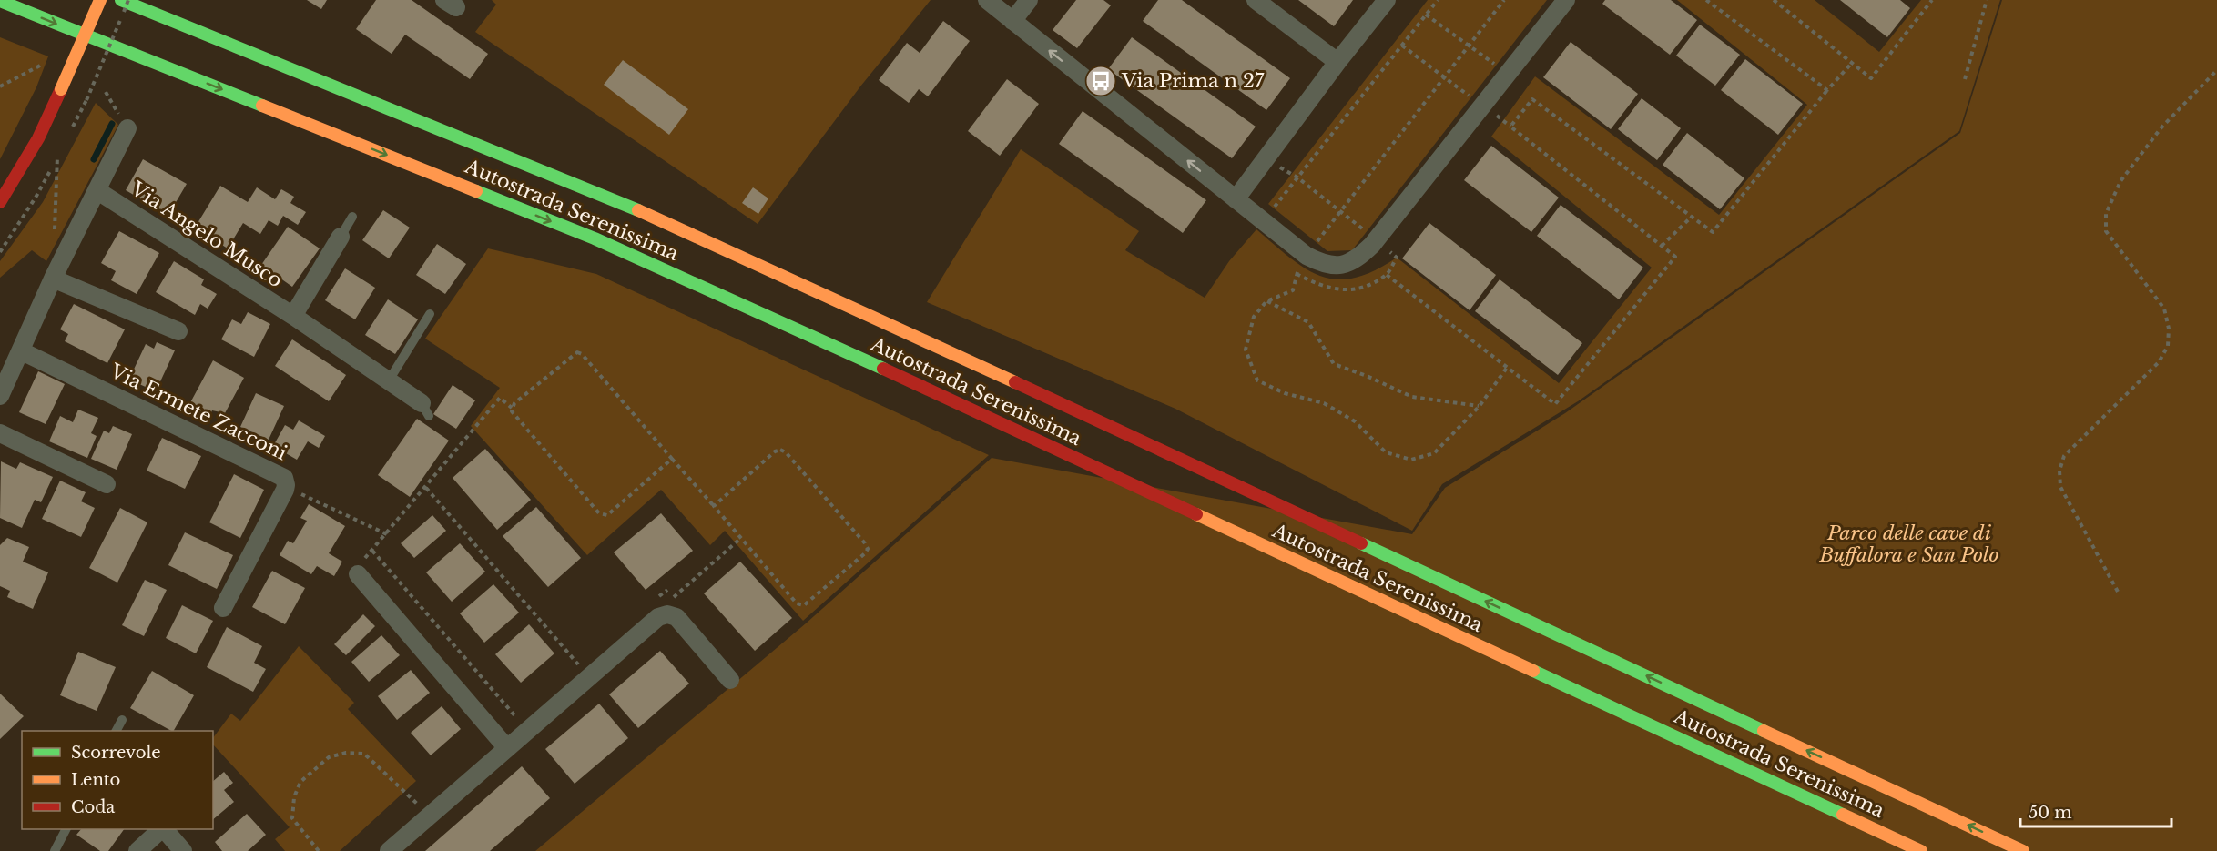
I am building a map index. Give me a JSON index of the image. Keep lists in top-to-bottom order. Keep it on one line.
{"streets":{"main road":["Autostrada Serenissima"],"street":["Via Angelo Musco","Via Ermete Zacconi"]},"parks":["Parco delle cave di Buffalora e San Polo"],"places":{"bus stop":["Via Prima n 27"]},"legend":["Scorrevole","Lento","Coda"],"scale_bar":"50 m"}
